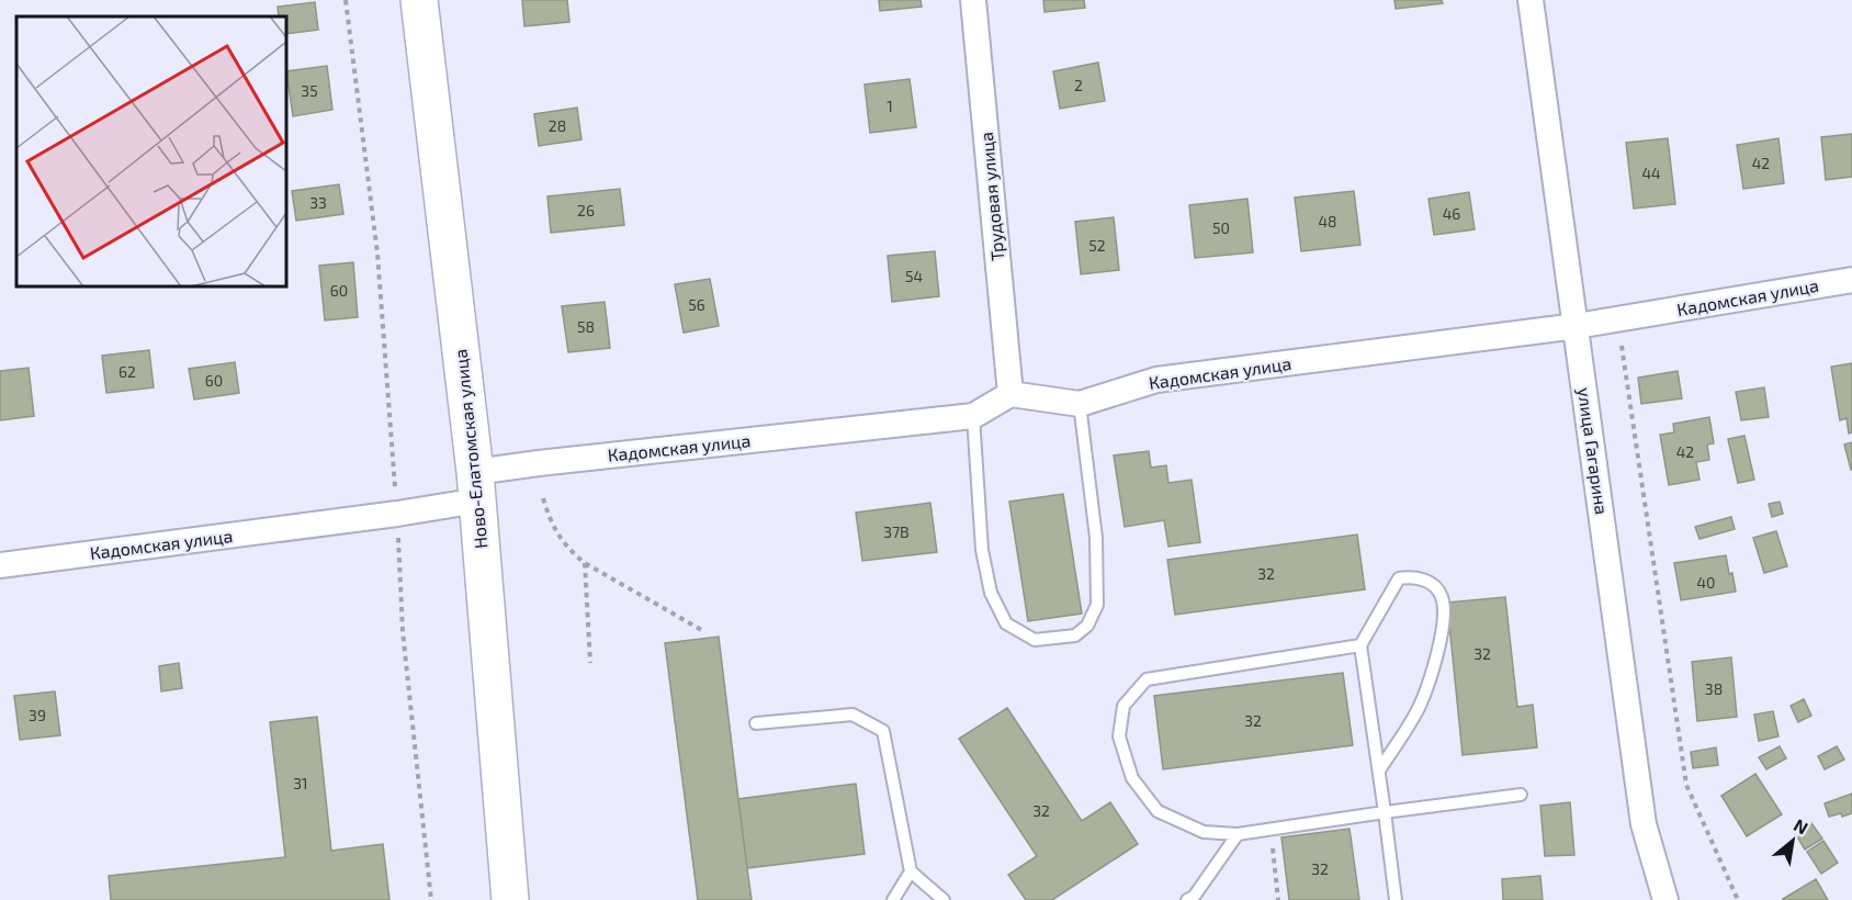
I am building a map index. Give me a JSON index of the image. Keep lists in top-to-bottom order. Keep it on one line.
{"streets":{"main road":["Ново-Елатомская улица"],"street":["Трудовая улица","Кадомская улица","улица Гагарина"]},"crossings":[["Трудовая улица","Кадомская улица"],["Кадомская улица","Ново-Елатомская улица"],["Кадомская улица","улица Гагарина"]],"house_numbers":["2","35","1","28","42","44","33","26","46","48","50","52","54","60","56","58","62","60","42","37В","32","40","32","38","39","32","31","32","32"],"north":"top right"}
